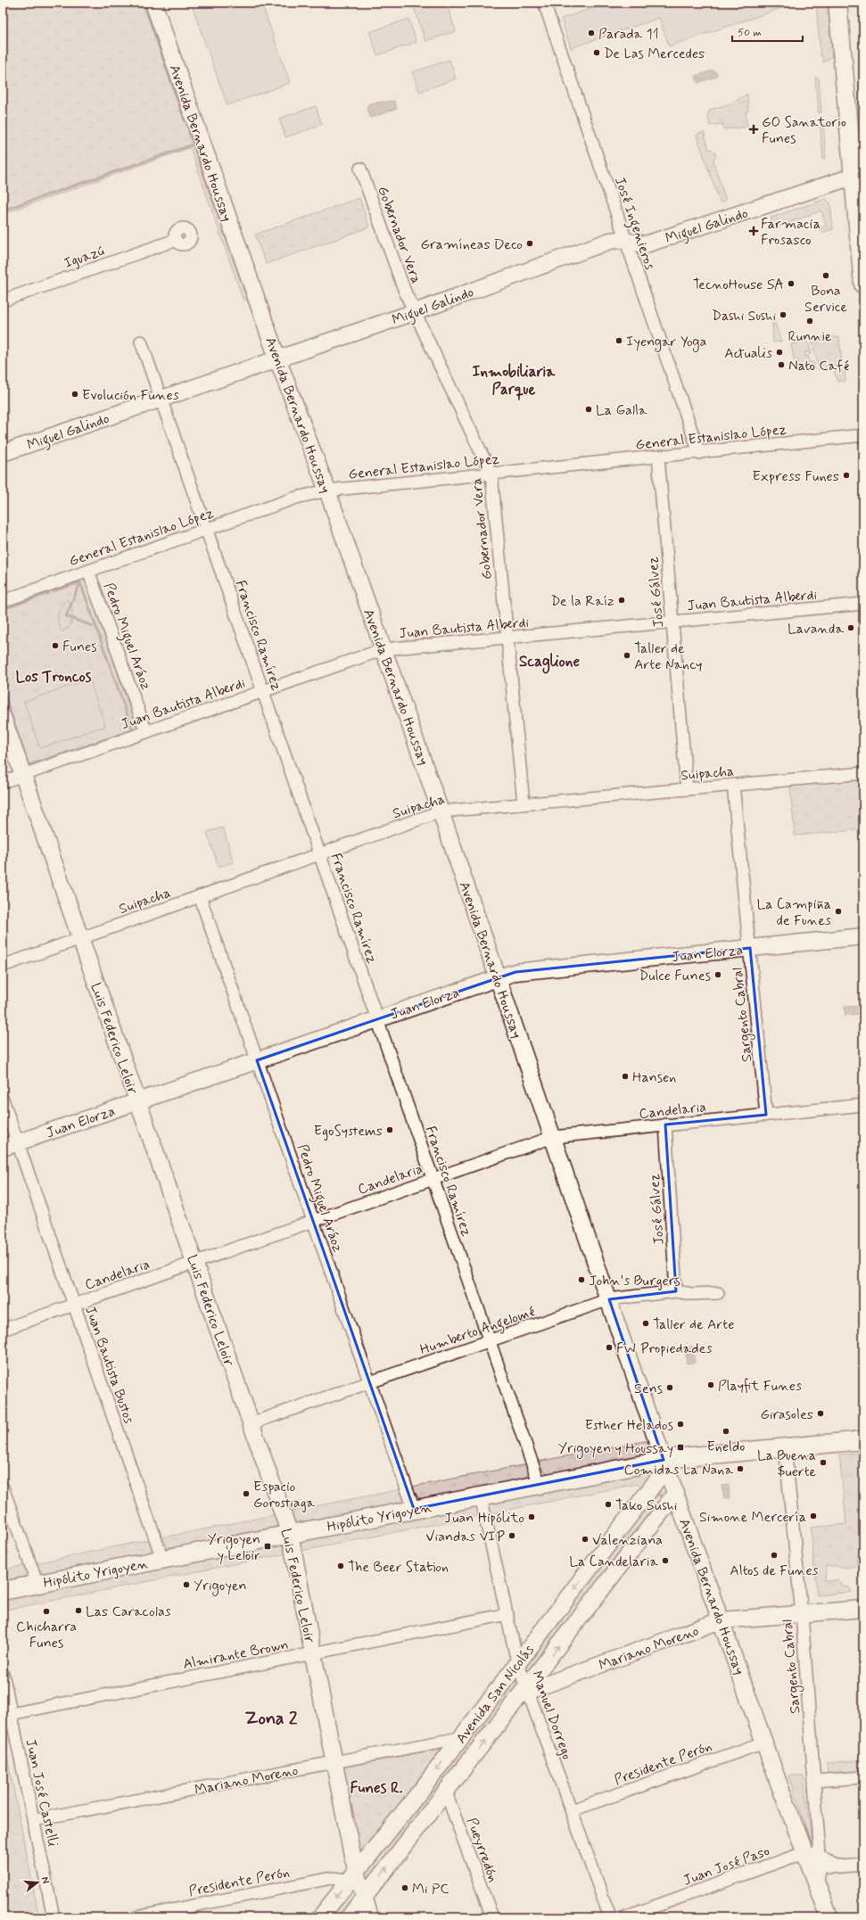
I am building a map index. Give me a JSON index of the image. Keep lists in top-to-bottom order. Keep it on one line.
{"streets":{"main road":["Hipólito Yrigoyen"],"street":["Avenida Bernardo Houssay","José Ingenieros","Miguel Galindo","Gobernador Vera","Iguazú","General Estanislao López","José Gálvez","Juan Bautista Alberdi","Francisco Ramírez","Pedro Miguel Aráoz","Suipacha","Juan Elorza","Sargento Cabral","Luis Federico Leloir","Candelaria","Humberto Angelomé","Juan Bautista Bustos","Mariano Moreno","Almirante Brown","Avenida San Nicolás","Manuel Dorrego","Presidente Perón","Juan José Castelli","Pueyrredón","Juan José Paso"]},"crossings":[["Avenida Bernardo Houssay","Miguel Galindo"],["Avenida Bernardo Houssay","General Estanislao López"],["Avenida Bernardo Houssay","Juan Bautista Alberdi"],["Avenida Bernardo Houssay","Suipacha"],["Avenida Bernardo Houssay","Juan Elorza"],["Avenida Bernardo Houssay","Sargento Cabral"],["Avenida Bernardo Houssay","Candelaria"],["Avenida Bernardo Houssay","Humberto Angelomé"],["Avenida Bernardo Houssay","Hipólito Yrigoyen"],["Avenida Bernardo Houssay","Mariano Moreno"],["Avenida Bernardo Houssay","Avenida San Nicolás"],["Avenida Bernardo Houssay","Presidente Perón"],["Avenida Bernardo Houssay","Juan José Paso"],["José Ingenieros","Miguel Galindo"],["José Ingenieros","General Estanislao López"],["Miguel Galindo","Gobernador Vera"],["Miguel Galindo","Francisco Ramírez"],["Gobernador Vera","General Estanislao López"],["Gobernador Vera","Juan Bautista Alberdi"],["Gobernador Vera","Suipacha"],["General Estanislao López","José Gálvez"],["General Estanislao López","Francisco Ramírez"],["General Estanislao López","Pedro Miguel Aráoz"],["José Gálvez","Juan Bautista Alberdi"],["José Gálvez","Suipacha"],["José Gálvez","Candelaria"],["José Gálvez","Humberto Angelomé"],["Juan Bautista Alberdi","Francisco Ramírez"],["Juan Bautista Alberdi","Pedro Miguel Aráoz"],["Juan Bautista Alberdi","Luis Federico Leloir"],["Francisco Ramírez","Suipacha"],["Francisco Ramírez","Juan Elorza"],["Francisco Ramírez","Candelaria"],["Francisco Ramírez","Humberto Angelomé"],["Francisco Ramírez","Hipólito Yrigoyen"],["Pedro Miguel Aráoz","Suipacha"],["Pedro Miguel Aráoz","Juan Elorza"],["Pedro Miguel Aráoz","Candelaria"],["Pedro Miguel Aráoz","Humberto Angelomé"],["Pedro Miguel Aráoz","Hipólito Yrigoyen"],["Suipacha","Sargento Cabral"],["Suipacha","Luis Federico Leloir"],["Juan Elorza","Sargento Cabral"],["Juan Elorza","Luis Federico Leloir"],["Juan Elorza","Juan Bautista Bustos"],["Sargento Cabral","Candelaria"],["Sargento Cabral","Hipólito Yrigoyen"],["Sargento Cabral","Mariano Moreno"],["Sargento Cabral","Juan José Paso"],["Luis Federico Leloir","Candelaria"],["Luis Federico Leloir","Humberto Angelomé"],["Luis Federico Leloir","Hipólito Yrigoyen"],["Luis Federico Leloir","Mariano Moreno"],["Luis Federico Leloir","Almirante Brown"],["Luis Federico Leloir","Avenida San Nicolás"],["Luis Federico Leloir","Presidente Perón"],["Candelaria","Juan Bautista Bustos"],["Juan Bautista Bustos","Hipólito Yrigoyen"],["Hipólito Yrigoyen","Avenida San Nicolás"],["Hipólito Yrigoyen","Manuel Dorrego"],["Mariano Moreno","Avenida San Nicolás"],["Mariano Moreno","Manuel Dorrego"],["Mariano Moreno","Juan José Castelli"],["Almirante Brown","Manuel Dorrego"],["Almirante Brown","Juan José Castelli"],["Avenida San Nicolás","Manuel Dorrego"],["Avenida San Nicolás","Presidente Perón"],["Avenida San Nicolás","Pueyrredón"],["Manuel Dorrego","Presidente Perón"]],"districts":["Inmobiliaria Parque","Scaglione","Los Troncos","Zona 2","Funes R."],"places":{"other":["Parada 11","De Las Mercedes","Gramíneas Deco","Bona Service","TecnoHouse SA","Dashi Sushi","Runnie","Iyengar Yoga","Actualis","Nato Café","Evolución Funes","La Galla","Express Funes","De la Raíz","Lavanda","Funes","Taller de Arte Nancy","La Campiña de Funes","Dulce Funes","Hansen","EgoSystems","John's Burgers","Taller de Arte","FW Propiedades","Playfit Funes","Sens","Girasoles","Esther Helados","Eneldo","La Buena $uerte","Comidas La Nana","Espacio Gorostiaga","Tako Sushi","Simone Mercería","Juan Hipólito","Viandas VIP","Valenziana","Altos de Funes","La Candelaria","The Beer Station","Yrigoyen","Las Caracolas","Chicharra Funes","Mi PC"],"health":["GO Sanatorio Funes","Farmacia Frosasco"],"transit":["Yrigoyen y Houssay","Yrigoyen y Leloir"]},"scale_bar":"50 m","north":"right"}
